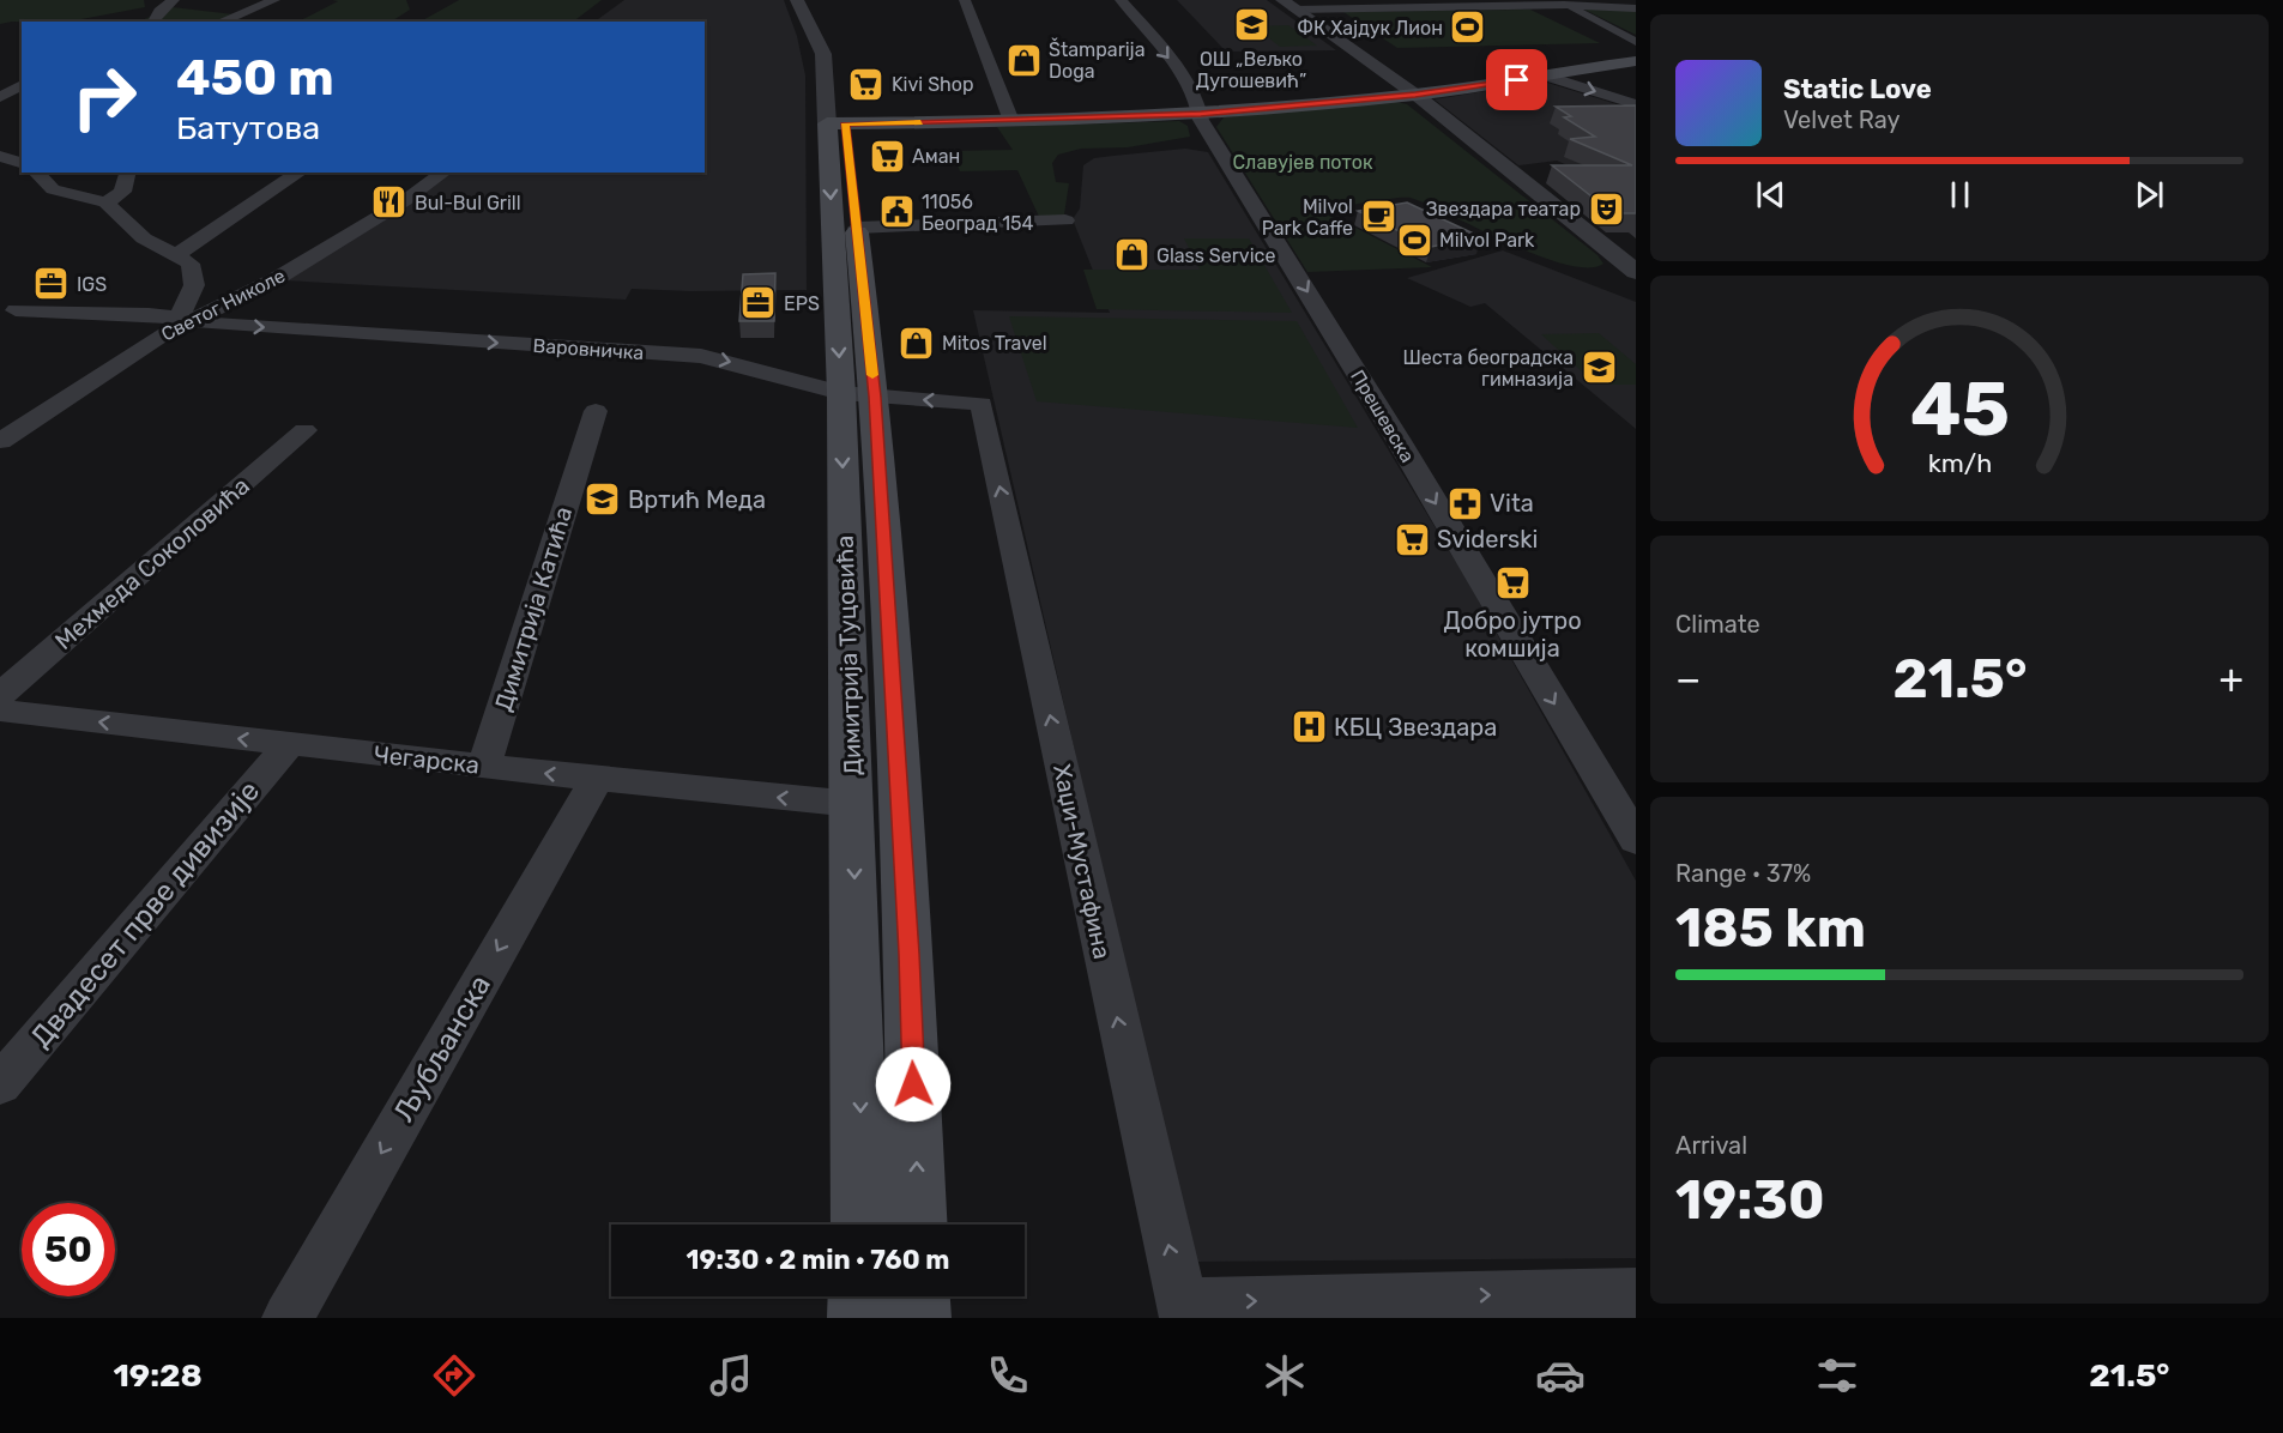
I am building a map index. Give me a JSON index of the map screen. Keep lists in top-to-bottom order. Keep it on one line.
{"streets":{"main road":["Димитрија Туцовића"],"street":["Светог Николе","Варовничка","Прешевска","Мехмеда Соколовића","Димитрија Катића","Чегарска","Хаџи-Мустафина","Двадесет прве дивизије","Љубљанска"]},"crossings":[["Светог Николе","Варовничка"],["Варовничка","Димитрија Туцовића"],["Варовничка","Хаџи-Мустафина"],["Димитрија Катића","Чегарска"],["Димитрија Туцовића","Чегарска"],["Чегарска","Двадесет прве дивизије"],["Чегарска","Љубљанска"]],"one_way":["Чегарска","Хаџи-Мустафина","Љубљанска"],"parks":["Славујев поток"],"places":{"school or university":["ОШ „Вељко Дугошевић”","Шеста београдска гимназија","Вртић Меда"],"sports":["ФК Хајдук Лион","Milvol Park"],"shop":["Štamparija Doga","Glass Service","Mitos Travel"],"supermarket":["Kivi Shop","Аман","Sviderski","Добро јутро комшија"],"restaurant":["Bul-Bul Grill"],"theatre":["Звездара театар"],"public building":["11056 Београд 154"],"cafe":["Milvol Park Caffe"],"office":["IGS","EPS"],"pharmacy":["Vita"],"hospital":["КБЦ Звездара"]},"page":{"turn":["450 m","Батутова"],"song":["Static Love","Velvet Ray"],"tile":["Climate",["Range · 37%","185 km"],["Arrival","19:30"]],"heat":["−","21.5°","+"],"limit":"50","trip":"19:30 · 2 min · 760 m","tabs":["19:28","21.5°"],"gauge":["45","km/h"]}}
